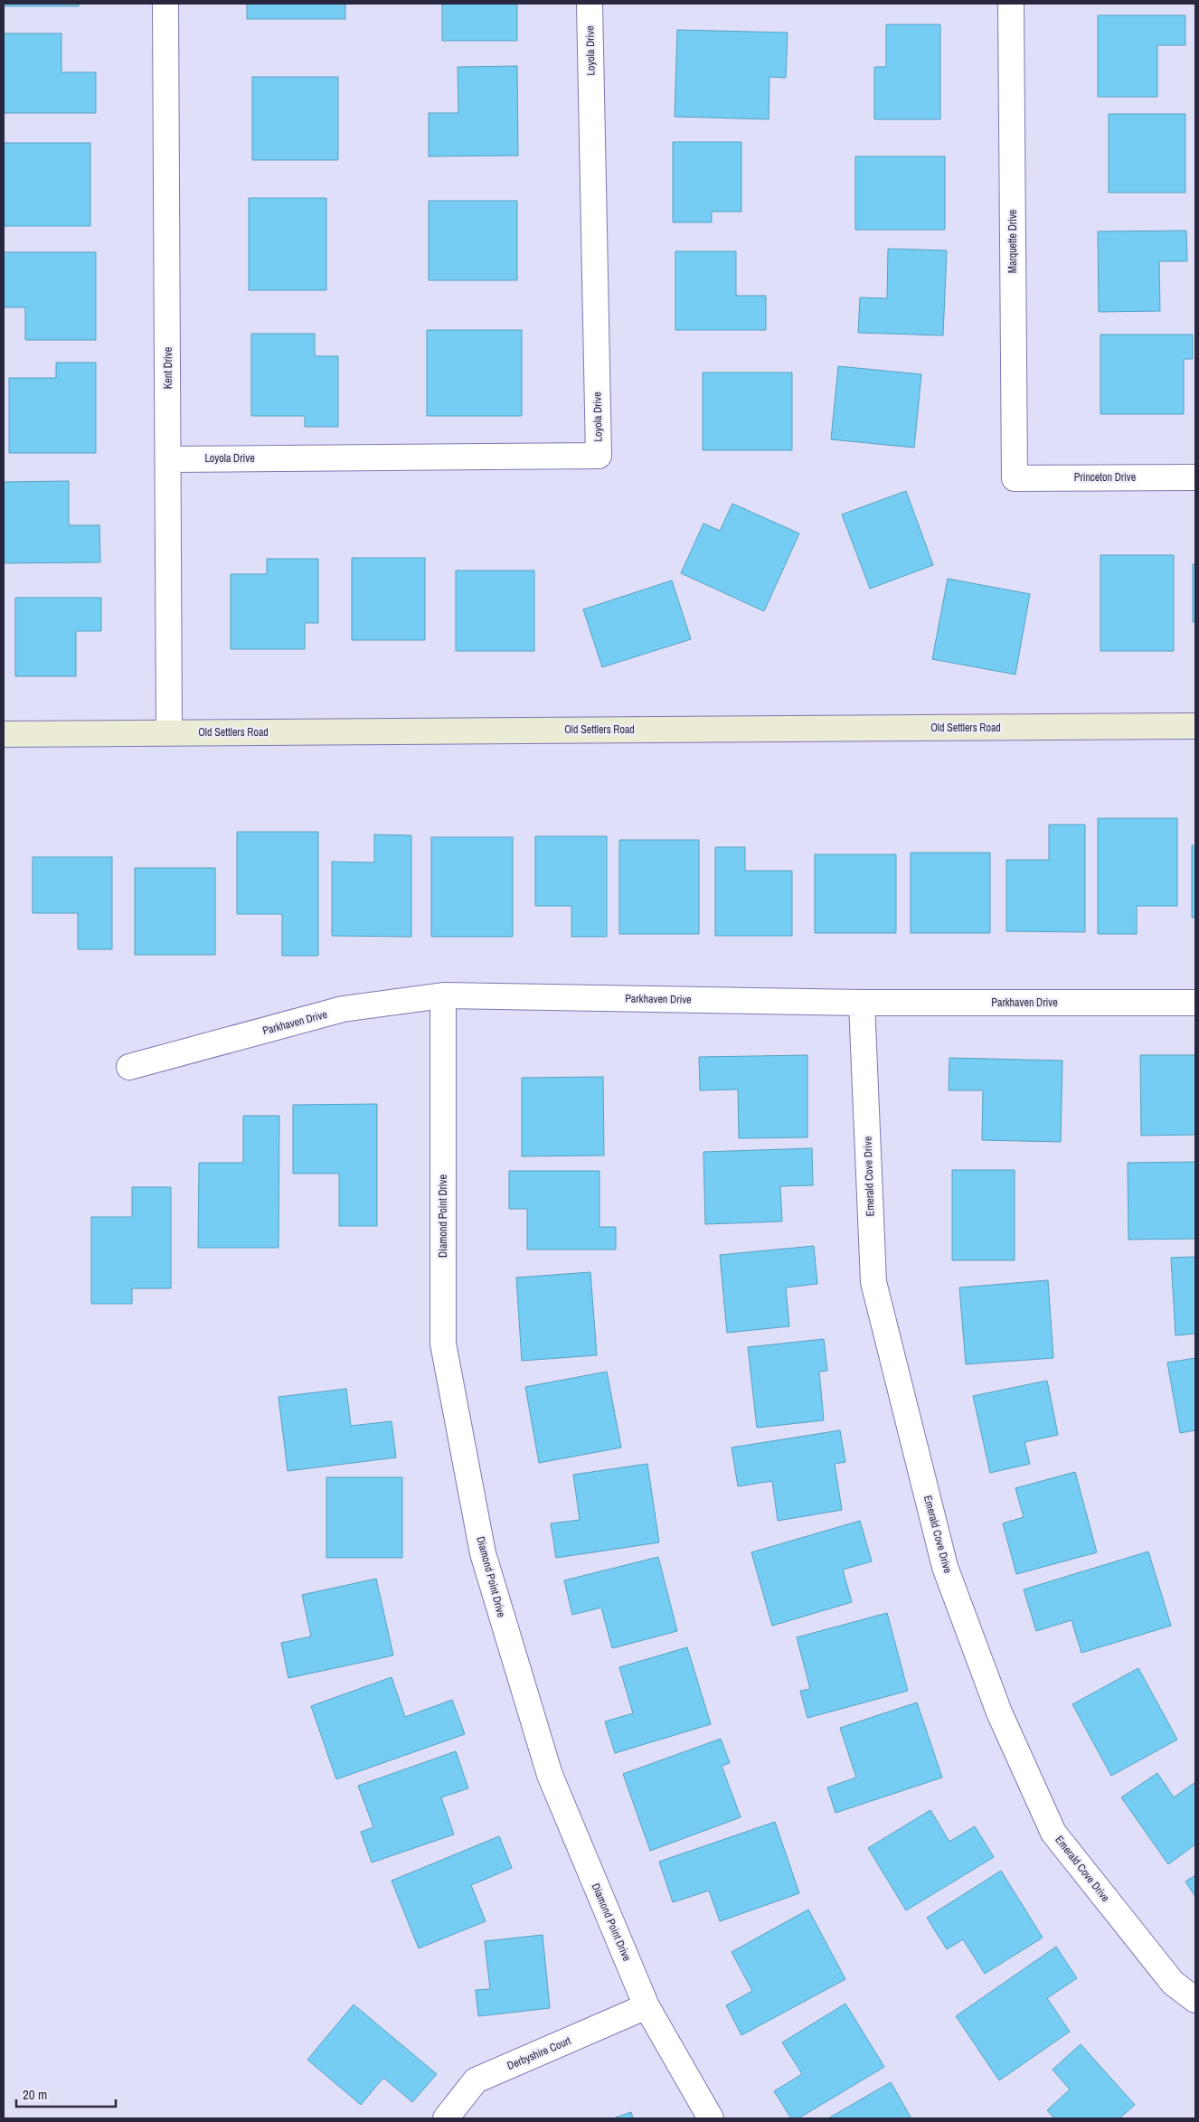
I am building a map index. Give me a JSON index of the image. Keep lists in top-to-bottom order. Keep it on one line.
{"streets":{"main road":["Old Settlers Road"],"street":["Loyola Drive","Marquette Drive","Kent Drive","Princeton Drive","Parkhaven Drive","Emerald Cove Drive","Diamond Point Drive","Derbyshire Court"]},"crossings":[["Loyola Drive","Kent Drive"],["Marquette Drive","Princeton Drive"],["Kent Drive","Old Settlers Road"],["Parkhaven Drive","Emerald Cove Drive"],["Parkhaven Drive","Diamond Point Drive"],["Diamond Point Drive","Derbyshire Court"]],"scale_bar":"20 m"}
